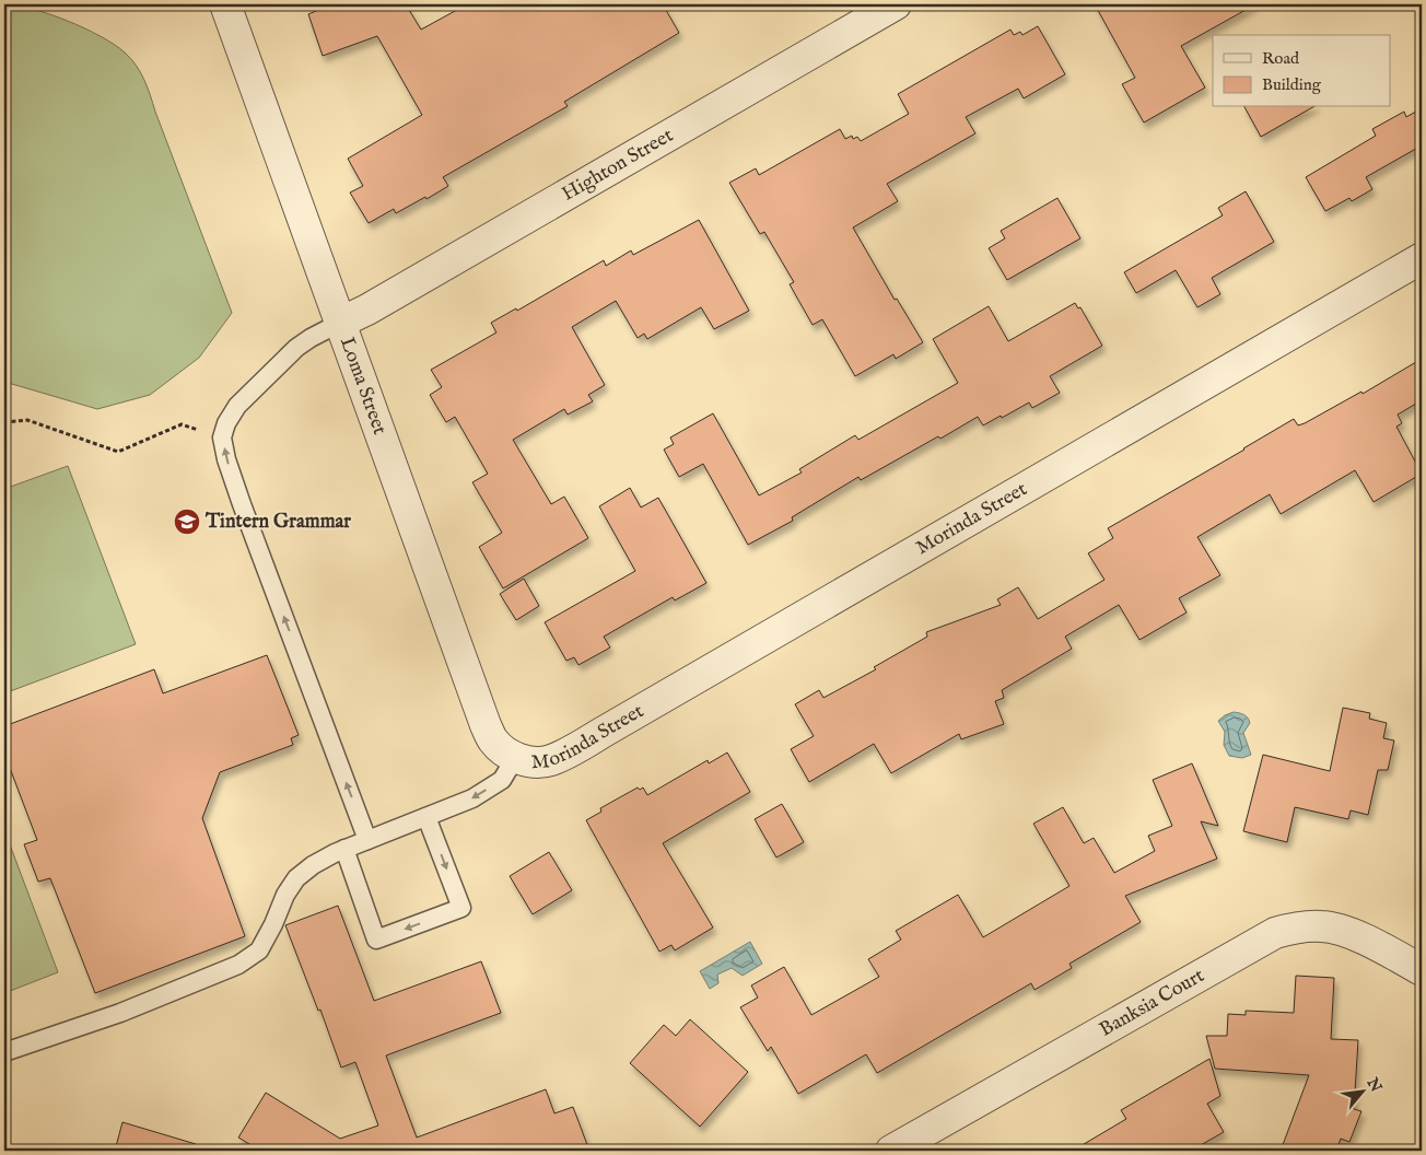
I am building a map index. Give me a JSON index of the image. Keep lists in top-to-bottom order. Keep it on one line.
{"streets":{"street":["Highton Street","Loma Street","Morinda Street","Banksia Court"]},"crossings":[["Highton Street","Loma Street"],["Loma Street","Morinda Street"]],"places":{"school or university":["Tintern Grammar"]},"legend":["Road","Building"],"north":"top right"}
